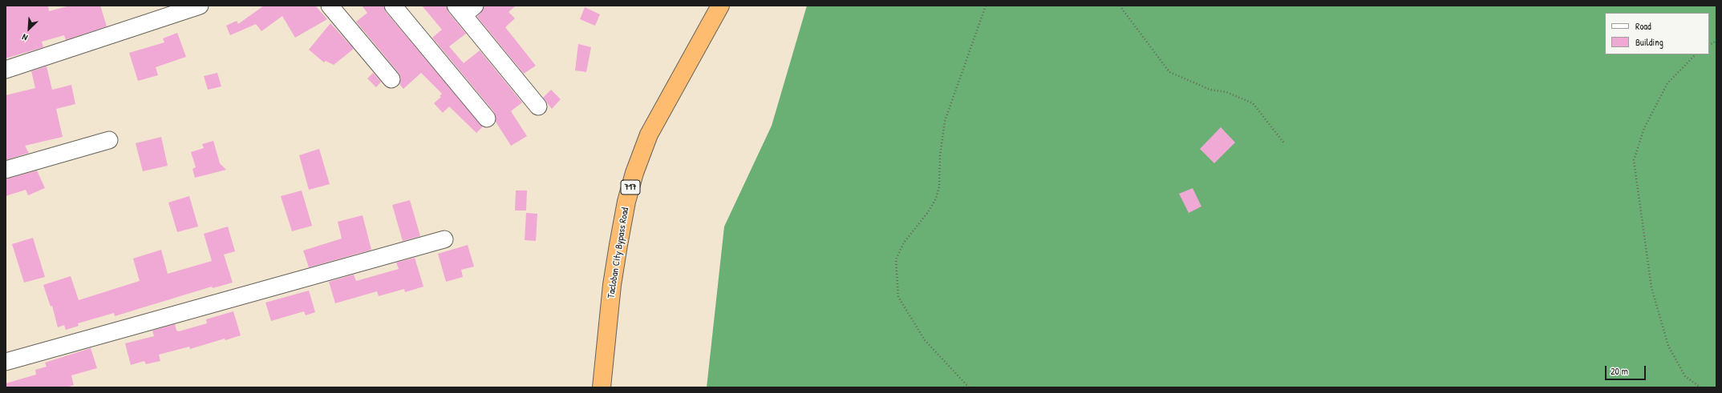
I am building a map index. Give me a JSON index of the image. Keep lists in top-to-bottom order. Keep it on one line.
{"streets":{"highway":["717","Tacloban City Bypass Road"]},"legend":["Road","Building"],"scale_bar":"20 m","north":"bottom left"}
